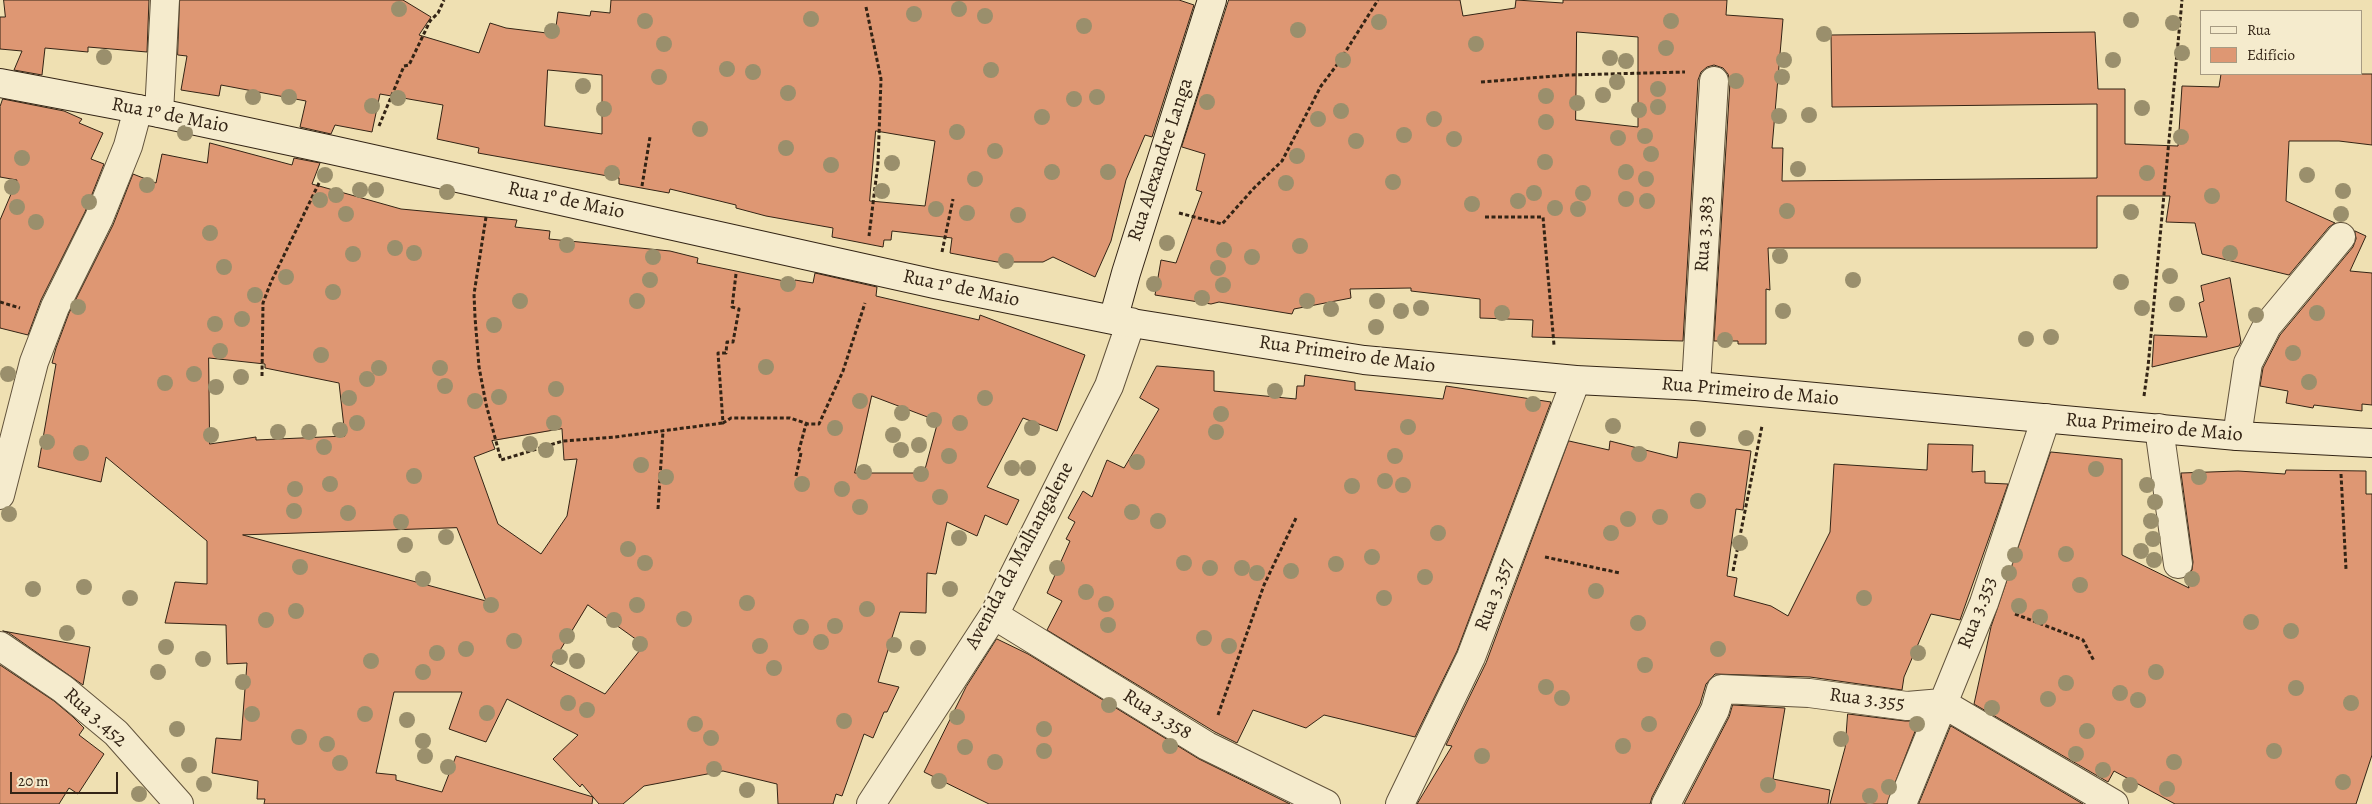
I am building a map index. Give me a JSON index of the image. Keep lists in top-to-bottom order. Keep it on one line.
{"streets":{"street":["Rua 1º de Maio","Rua Alexandre Langa","Rua 3.383","Rua Primeiro de Maio","Avenida da Malhangalene","Rua 3.357","Rua 3.353","Rua 3.355","Rua 3.358","Rua 3.452"]},"crossings":[["Rua 1º de Maio","Rua Alexandre Langa"],["Rua 1º de Maio","Rua Primeiro de Maio"],["Rua 1º de Maio","Avenida da Malhangalene"],["Rua Alexandre Langa","Rua Primeiro de Maio"],["Rua Alexandre Langa","Avenida da Malhangalene"],["Rua 3.383","Rua Primeiro de Maio"],["Rua Primeiro de Maio","Avenida da Malhangalene"],["Rua Primeiro de Maio","Rua 3.357"],["Rua Primeiro de Maio","Rua 3.353"],["Avenida da Malhangalene","Rua 3.358"],["Rua 3.353","Rua 3.355"]],"legend":["Rua","Edifício"],"scale_bar":"20 m"}
